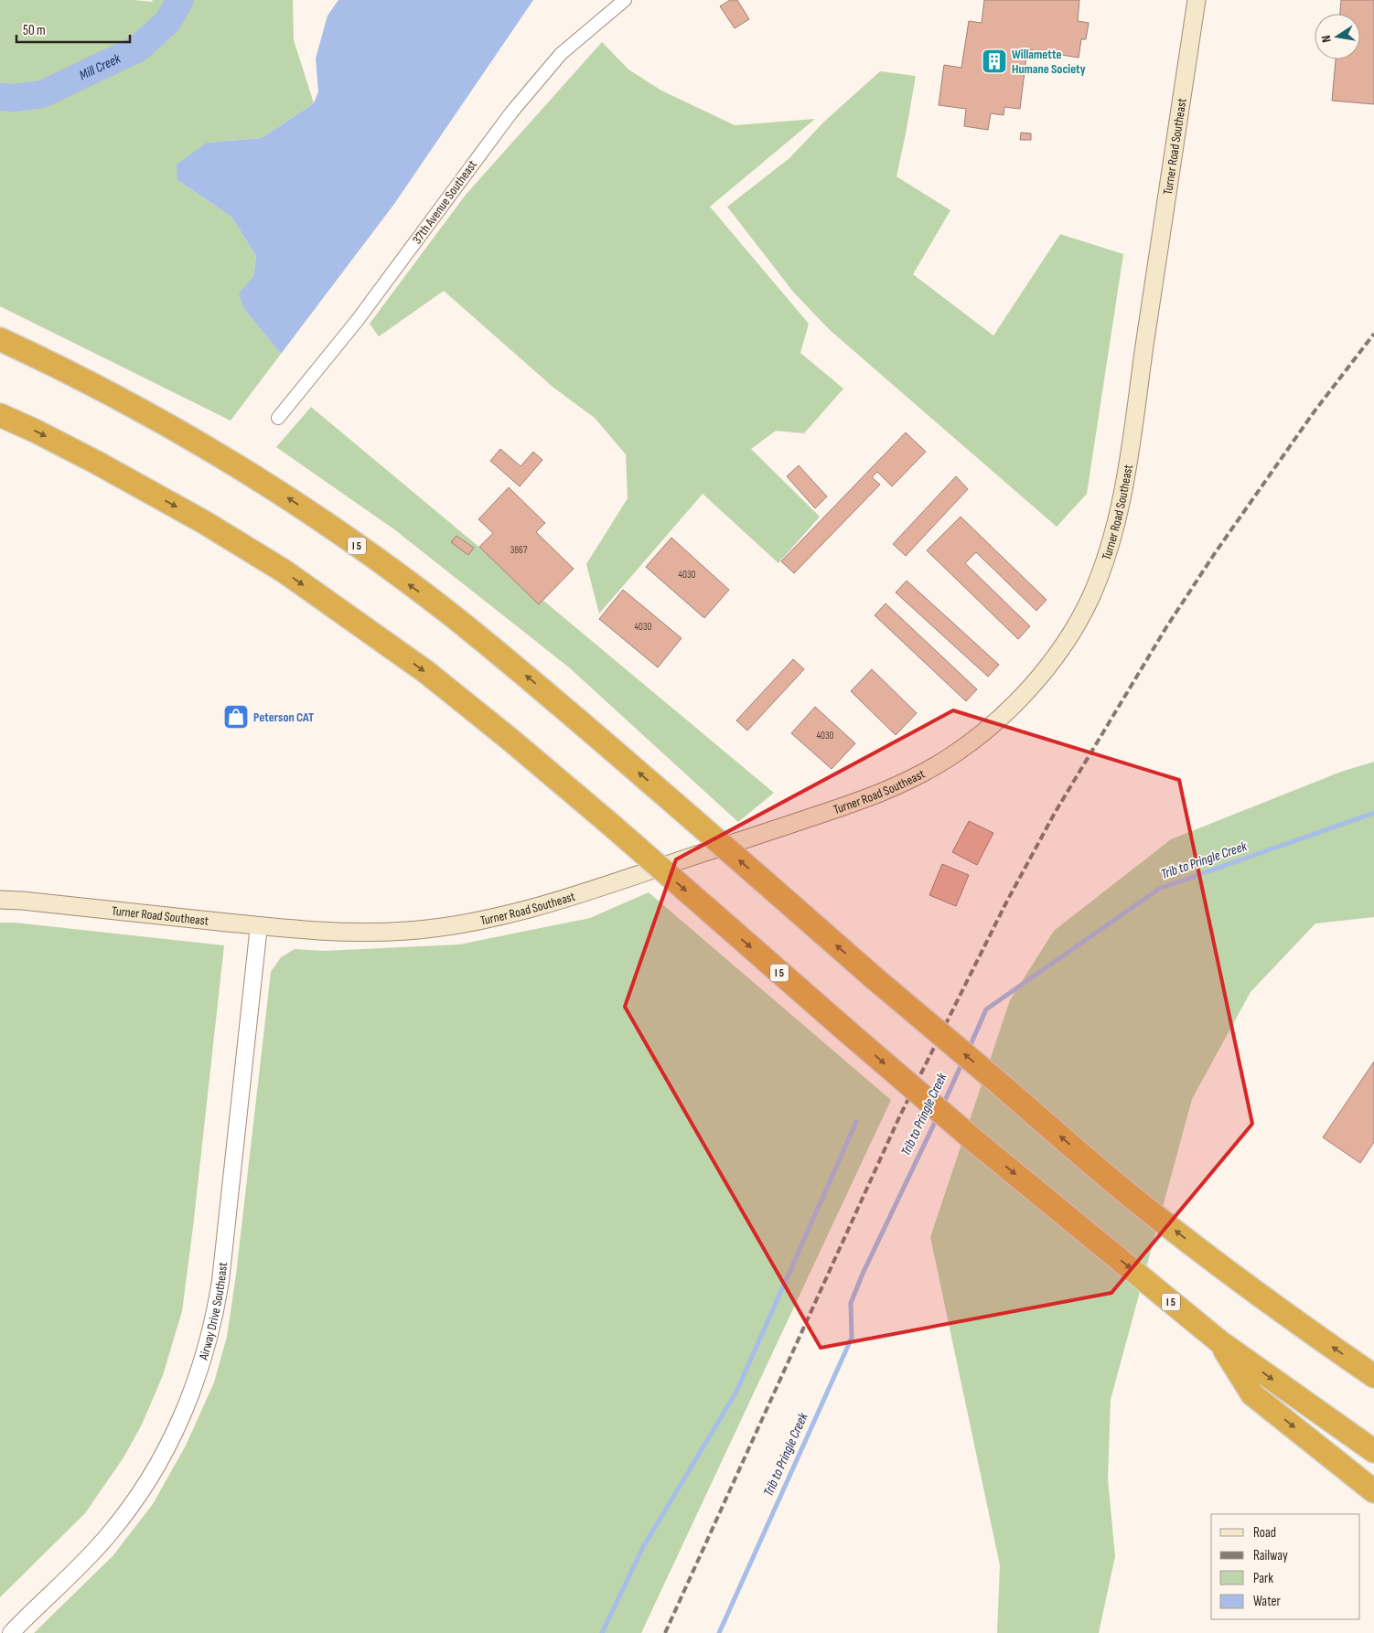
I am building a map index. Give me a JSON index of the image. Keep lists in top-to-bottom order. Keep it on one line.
{"streets":{"highway":["I 5"],"main road":["Turner Road Southeast"],"street":["37th Avenue Southeast","Airway Drive Southeast"]},"crossings":[["Turner Road Southeast","Airway Drive Southeast"]],"water":["Mill Creek","Trib to Pringle Creek"],"places":{"building":["Willamette Humane Society"],"shop":["Peterson CAT"]},"house_numbers":["3867","4030","4030","4030"],"legend":["Road","Railway","Park","Water"],"scale_bar":"50 m","north":"left"}
